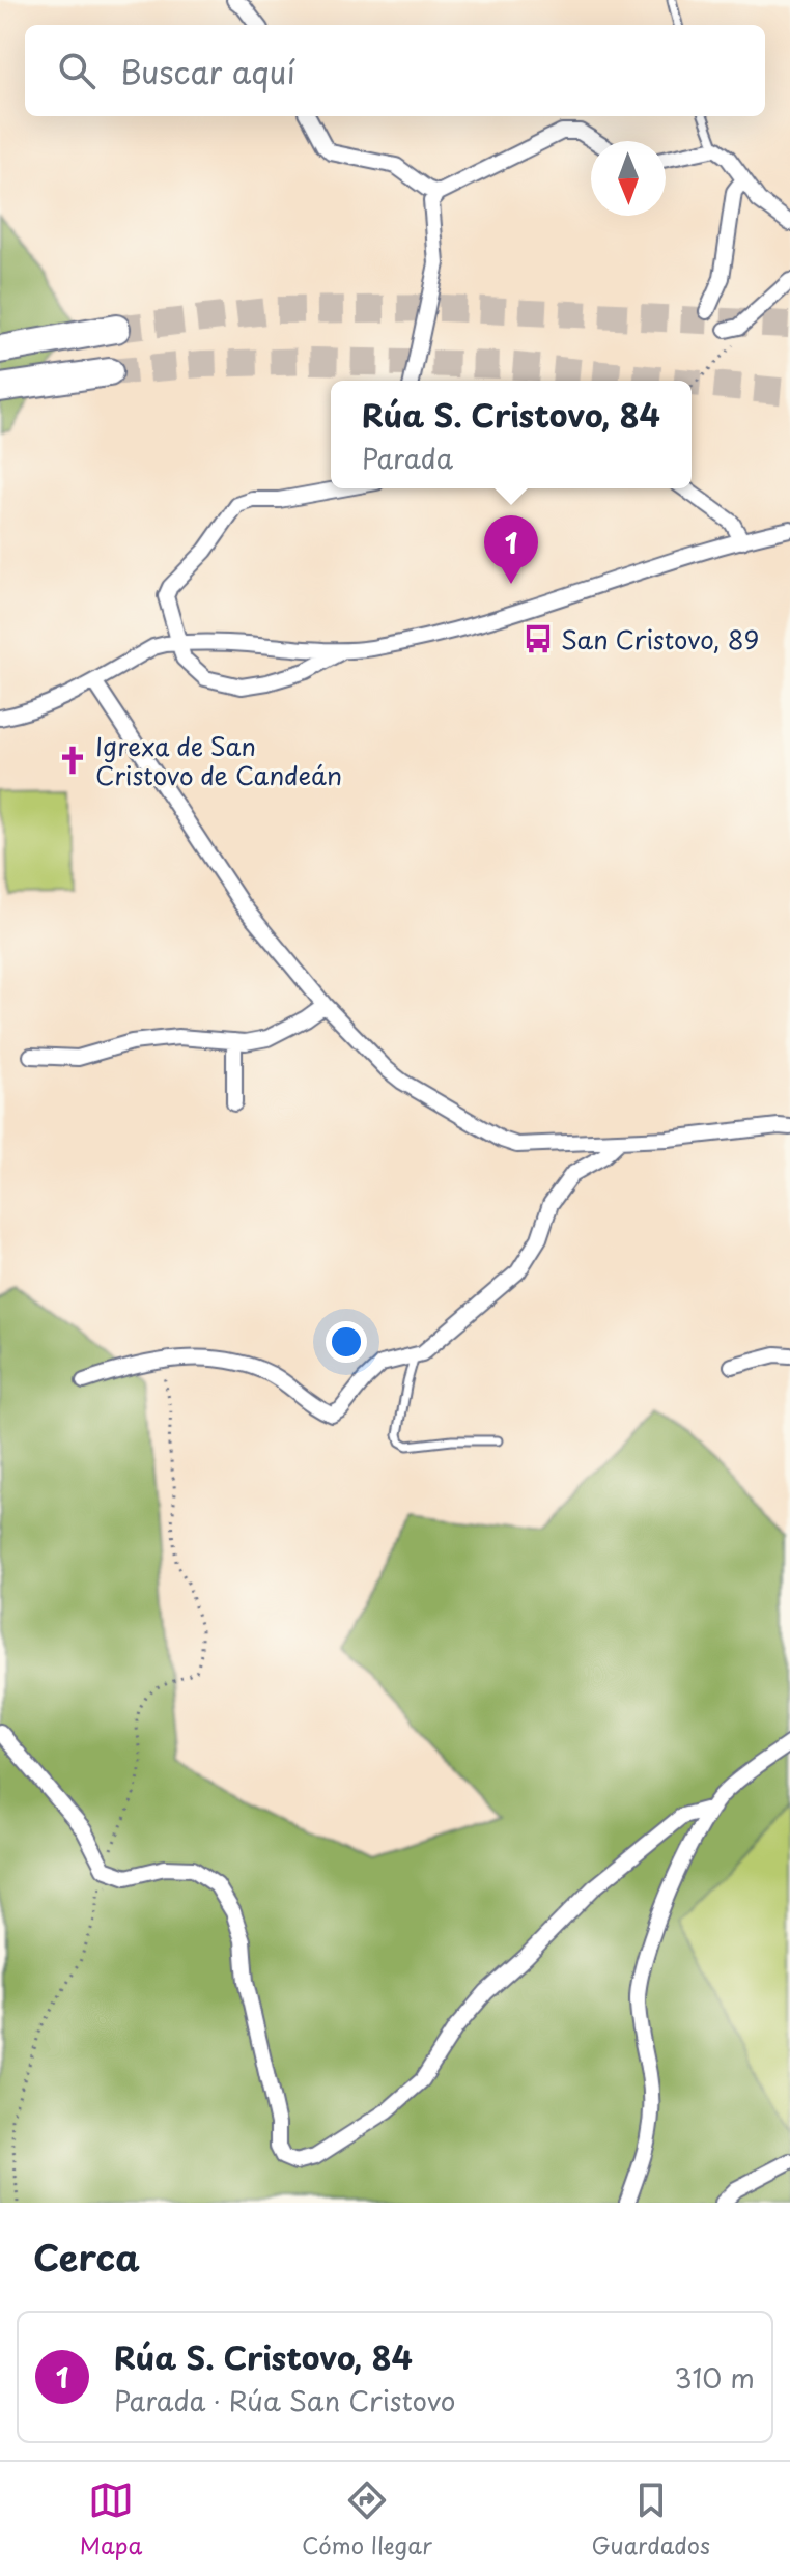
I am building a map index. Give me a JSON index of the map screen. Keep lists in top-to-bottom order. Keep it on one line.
{"places":{"bus stop":["San Cristovo, 89"],"church":["Igrexa de San Cristovo de Candeán"]},"north":"bottom","page":{"search":"Buscar aquí","popup":["Rúa S. Cristovo, 84","Parada"],"pins":"1","heading":"Cerca","list":[{"mark":"1","name":"Rúa S. Cristovo, 84","note":"Parada · Rúa San Cristovo","value":"310 m"}],"nav":["Mapa","Cómo llegar","Guardados"]}}
